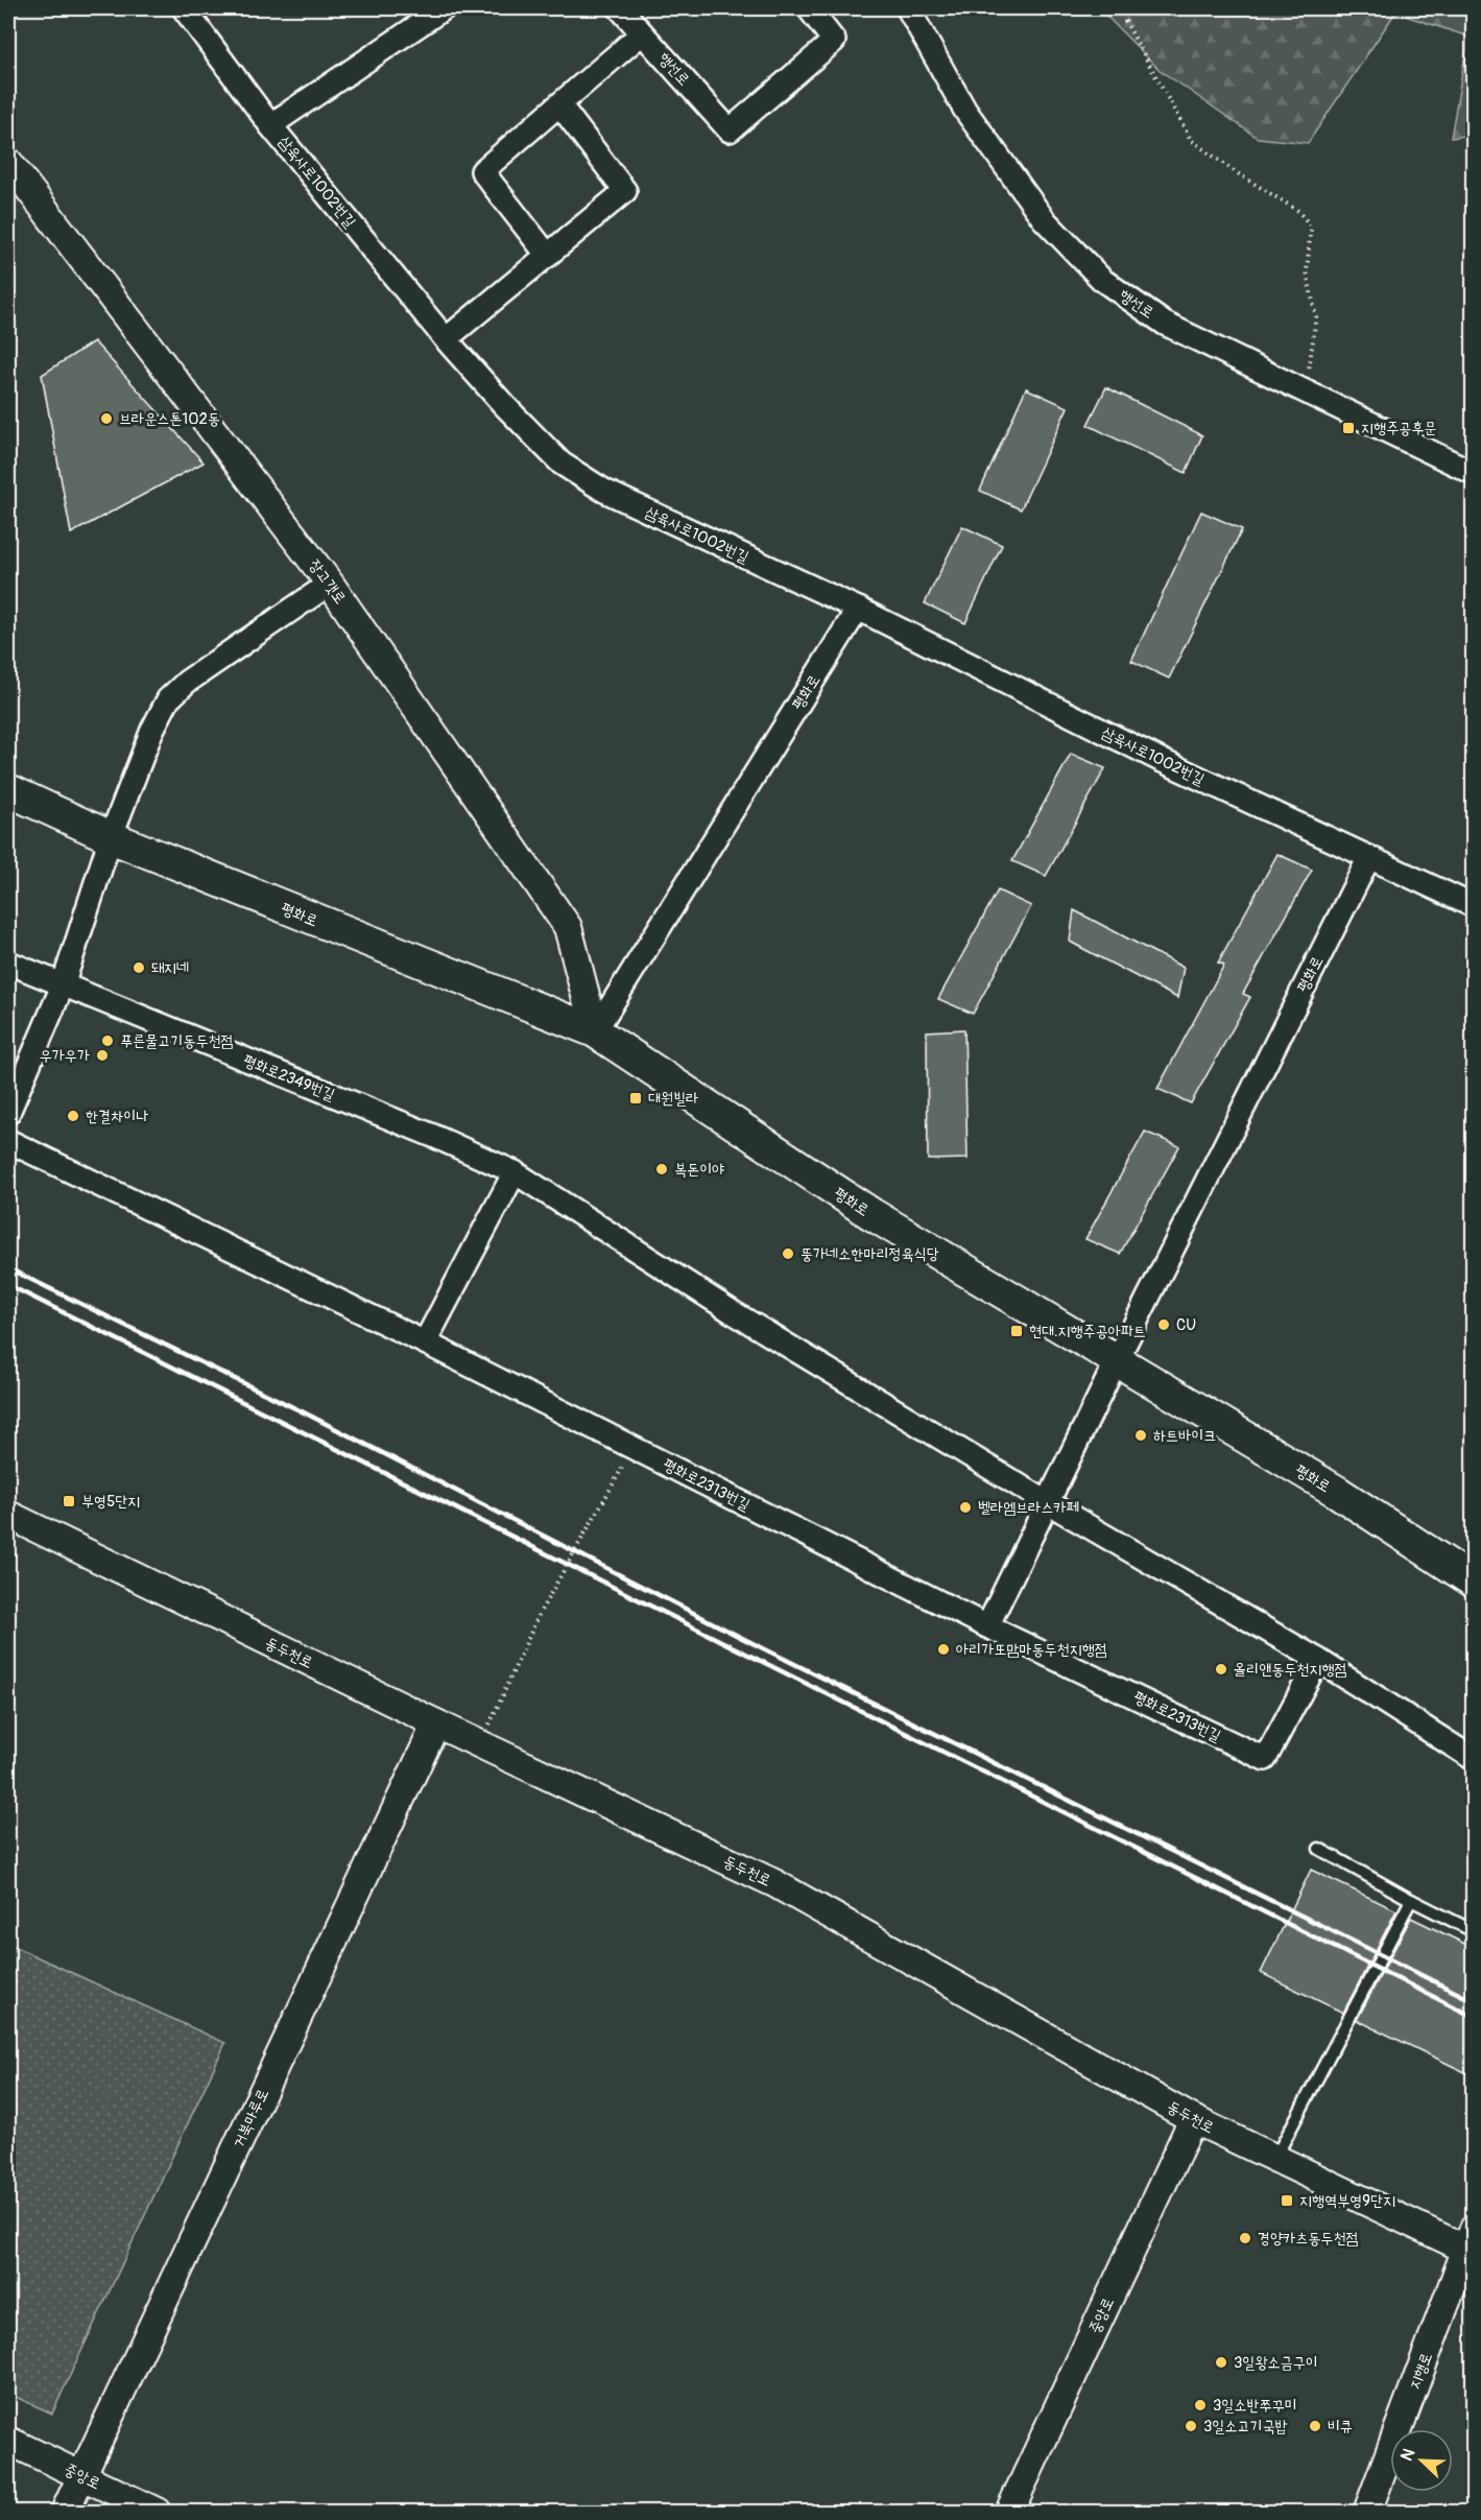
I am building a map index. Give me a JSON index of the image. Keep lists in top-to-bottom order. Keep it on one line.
{"streets":{"main road":["평화로"],"street":["행선로","삼육사로1002번길","장고갯로","평화로2349번길","평화로2313번길","동두천로","거북마루로","중앙로","지행로"]},"crossings":[["삼육사로1002번길","평화로"],["장고갯로","평화로"],["동두천로","거북마루로"],["동두천로","중앙로"],["동두천로","지행로"],["거북마루로","중앙로"]],"places":{"other":["브라운스톤102동","돼지네","푸른물고기동두천점","우가우가","한결차이나","복돈이야","뚱가네소한마리정육식당","CU","하트바이크","벨라엠브라스카페","아리가또맘마동두천지행점","올리앤동두천지행점","경양카츠동두천점","3일왕소금구이","3일소반쭈꾸미","3일소고기국밥","비큐"],"transit":["지행주공후문","대원빌라","현대.지행주공아파트","부영5단지","지행역부영9단지"]},"north":"top left"}
